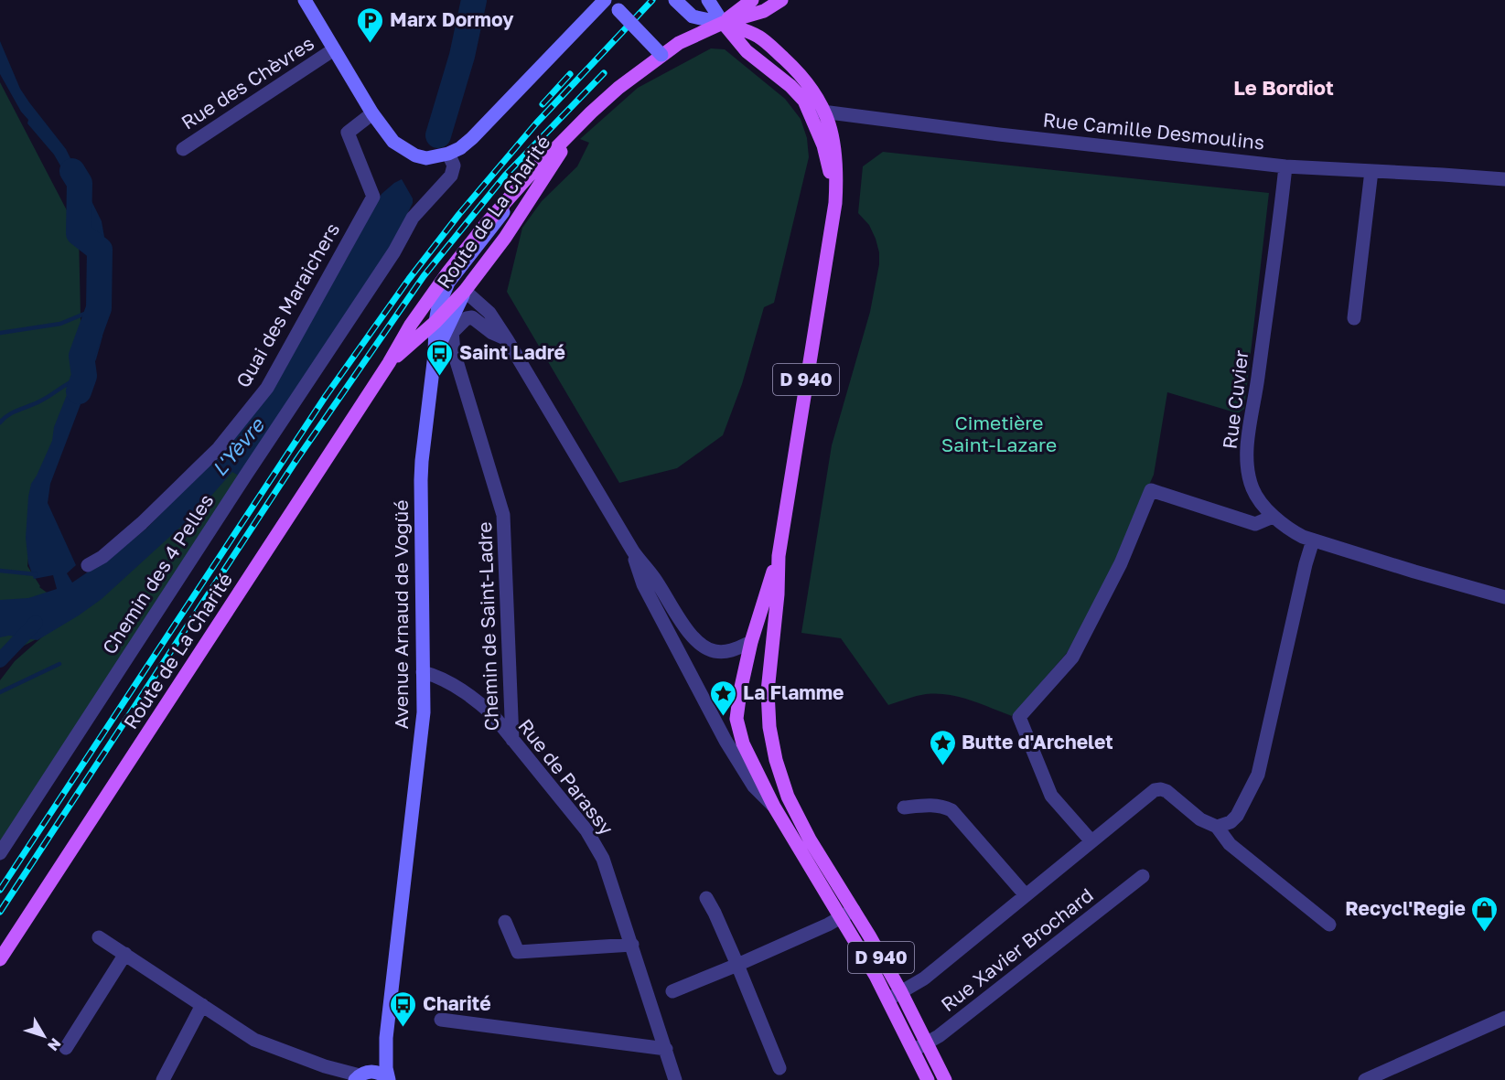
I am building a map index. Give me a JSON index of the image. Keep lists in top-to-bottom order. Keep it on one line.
{"streets":{"main road":["Route de La Charité","D 940"],"street":["Rue des Chèvres","Rue Camille Desmoulins","Quai des Maraichers","Rue Cuvier","Chemin des 4 Pelles","Avenue Arnaud de Vogüé","Chemin de Saint-Ladre","Rue de Parassy","Rue Xavier Brochard"]},"crossings":[["Rue Camille Desmoulins","D 940"],["Rue Camille Desmoulins","Rue Cuvier"],["Route de La Charité","D 940"],["D 940","Rue Xavier Brochard"],["Avenue Arnaud de Vogüé","Rue de Parassy"],["Chemin de Saint-Ladre","Rue de Parassy"]],"districts":["Le Bordiot"],"water":["L'Yèvre"],"parks":["Cimetière Saint-Lazare"],"places":{"parking":["Marx Dormoy"],"bus stop":["Saint Ladré","Charité"],"place":["La Flamme","Butte d'Archelet"],"shop":["Recycl'Regie"]},"north":"bottom right"}
